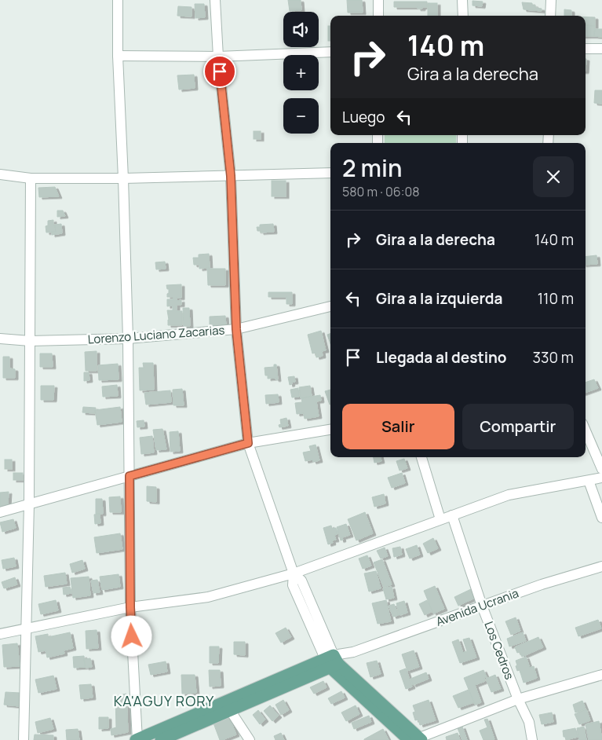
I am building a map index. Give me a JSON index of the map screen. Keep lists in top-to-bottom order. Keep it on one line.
{"streets":{"main road":["Avenida Ucrania"],"street":["Lorenzo Luciano Zacarias","Los Cedros"]},"crossings":[["Avenida Ucrania","Los Cedros"]],"districts":["KA'AGUY RORY"],"page":{"map_buttons":["+","−"],"turn":["140 m","Gira a la derecha"],"then":"Luego","heading":["2 min","580 m · 06:08"],"list":[{"name":"Gira a la derecha","value":"140 m"},{"name":"Gira a la izquierda","value":"110 m"},{"name":"Llegada al destino","value":"330 m"}],"buttons":["Salir","Compartir"]}}
